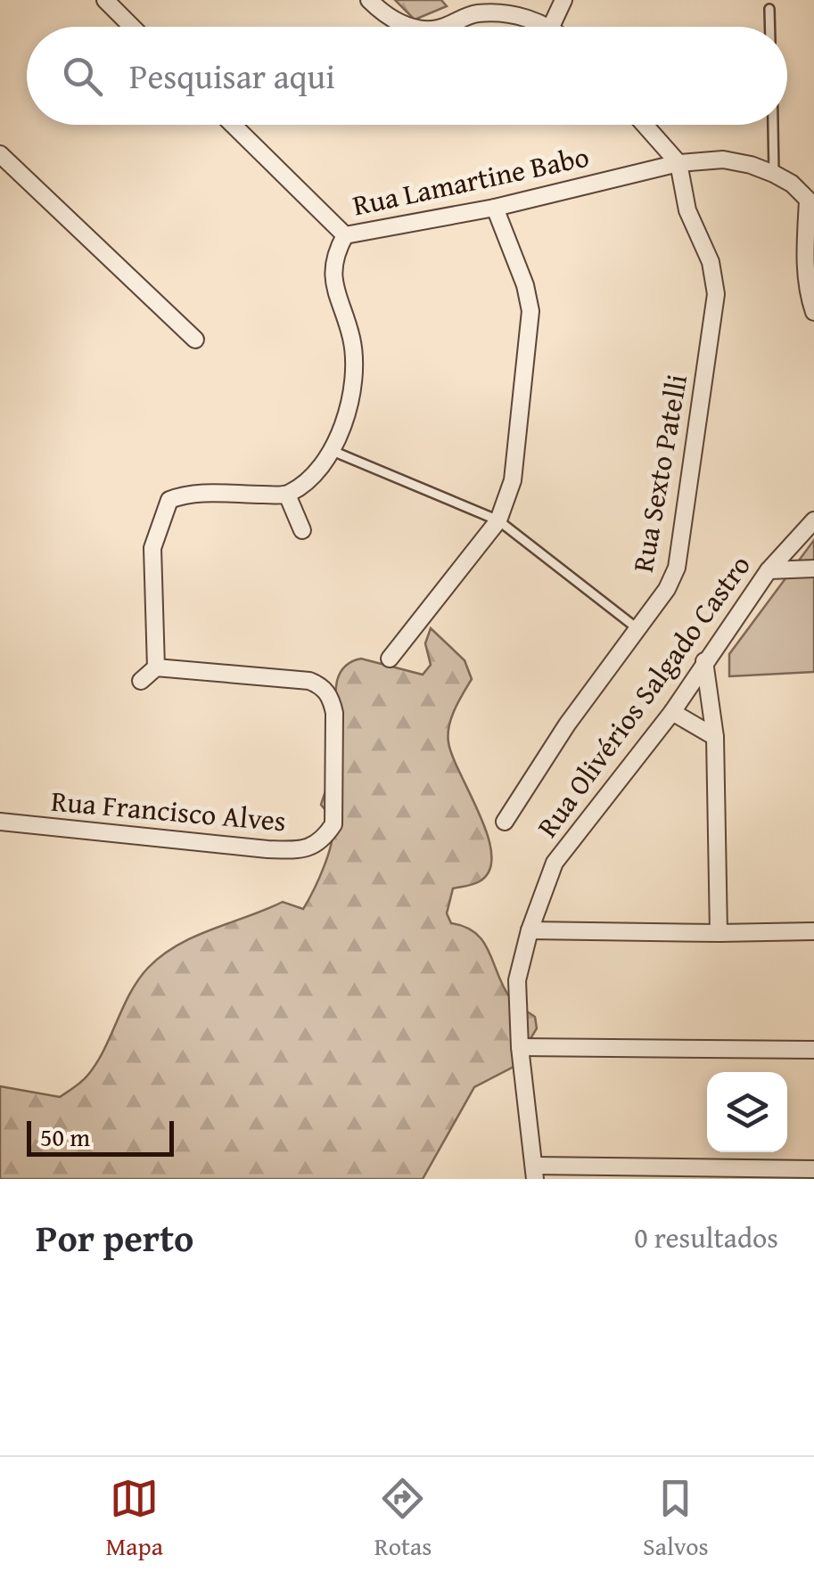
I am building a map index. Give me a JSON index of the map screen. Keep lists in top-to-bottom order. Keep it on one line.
{"streets":{"street":["Rua Lamartine Babo","Rua Sexto Patelli","Rua Olivérios Salgado Castro","Rua Francisco Alves"]},"crossings":[["Rua Lamartine Babo","Rua Sexto Patelli"]],"scale_bar":"50 m","page":{"search":"Pesquisar aqui","scale":"50 m","heading":["Por perto","0 resultados"],"nav":["Mapa","Rotas","Salvos"]}}
